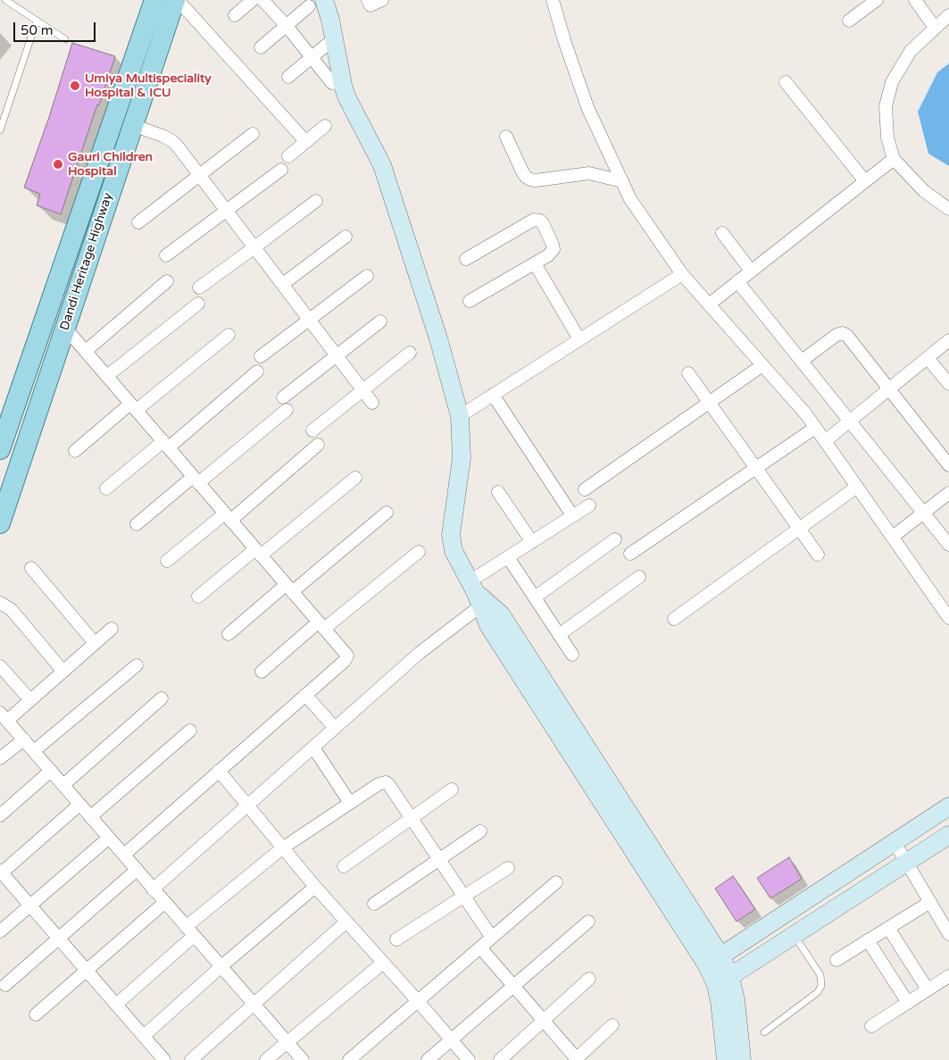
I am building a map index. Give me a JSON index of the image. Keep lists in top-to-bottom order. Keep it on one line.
{"streets":{"main road":["Dandi Heritage Highway"]},"places":["Umiya Multispeciality Hospital & ICU","Gauri Children Hospital"],"scale_bar":"50 m"}
